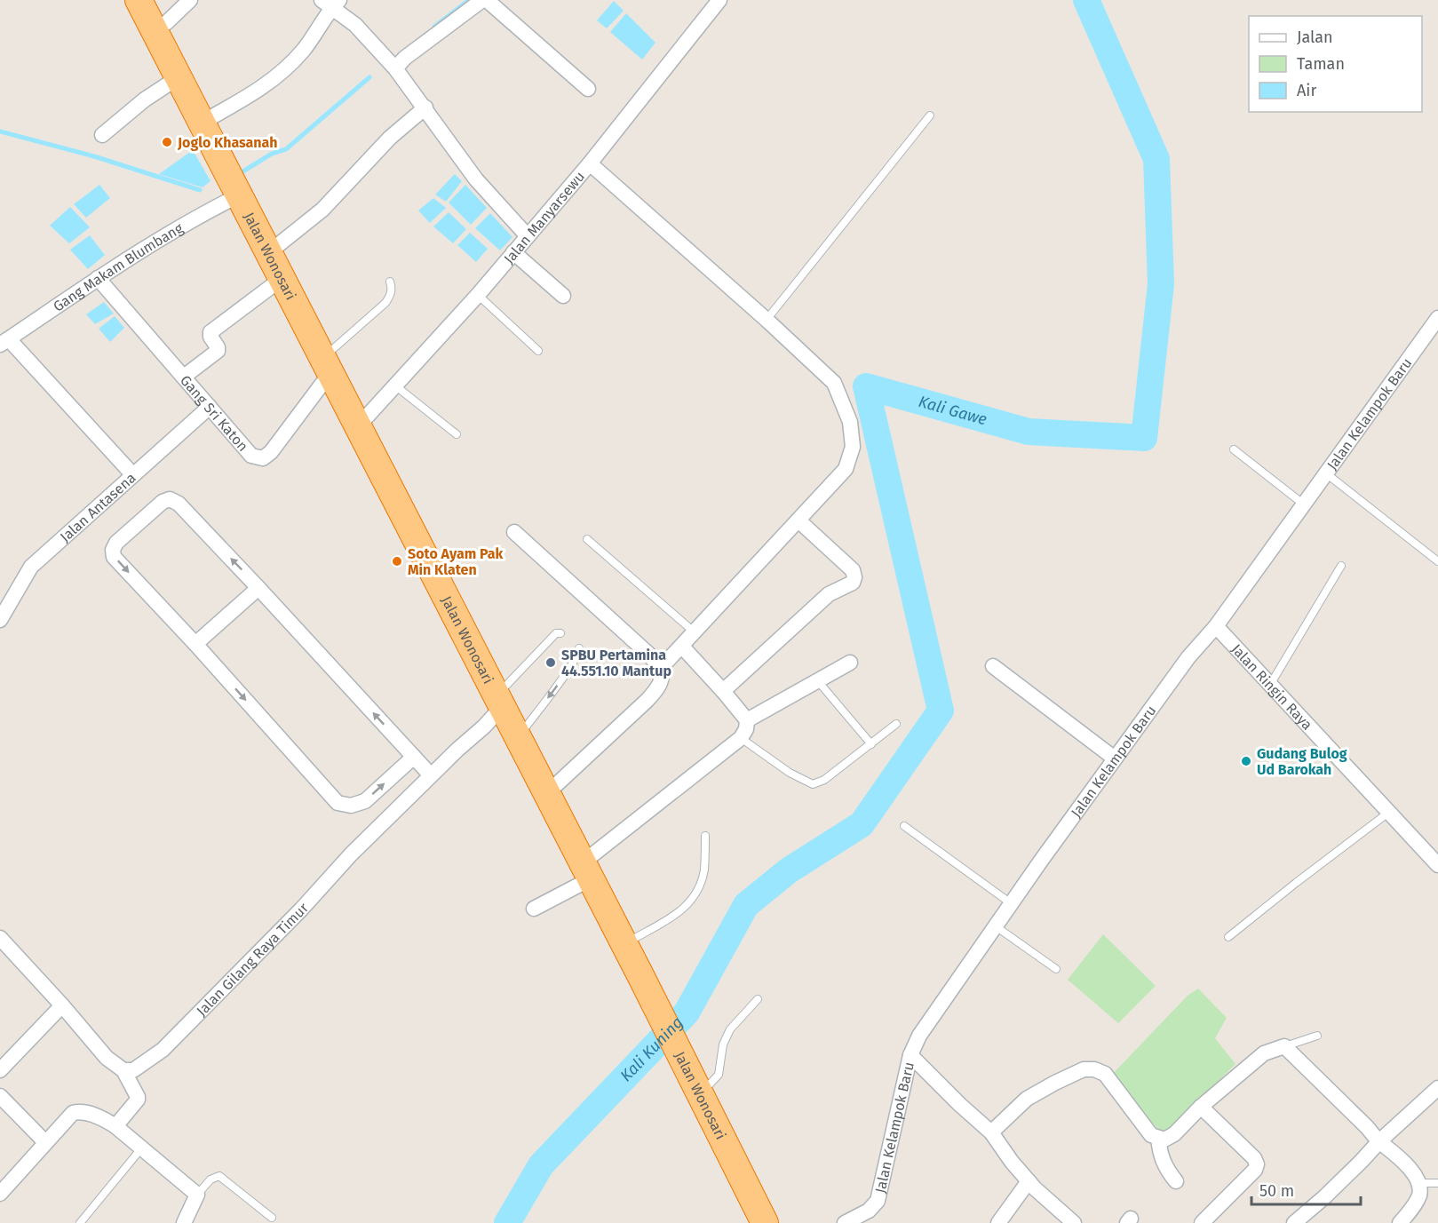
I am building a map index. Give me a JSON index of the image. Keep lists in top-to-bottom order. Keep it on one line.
{"streets":{"highway":["Jalan Wonosari"],"street":["Jalan Manyarsewu","Gang Makam Blumbang","Gang Sri Katon","Jalan Kelampok Baru","Jalan Antasena","Jalan Ringin Raya","Jalan Gilang Raya Timur"]},"crossings":[["Jalan Manyarsewu","Jalan Wonosari"],["Jalan Wonosari","Gang Makam Blumbang"],["Jalan Wonosari","Gang Sri Katon"],["Jalan Wonosari","Jalan Gilang Raya Timur"],["Gang Makam Blumbang","Gang Sri Katon"],["Gang Sri Katon","Jalan Antasena"],["Jalan Kelampok Baru","Jalan Ringin Raya"]],"water":["Kali Gawe","Kali Kuning"],"places":["Joglo Khasanah","Soto Ayam Pak Min Klaten","SPBU Pertamina 44.551.10 Mantup","Gudang Bulog Ud Barokah"],"legend":["Jalan","Taman","Air"],"scale_bar":"50 m"}
